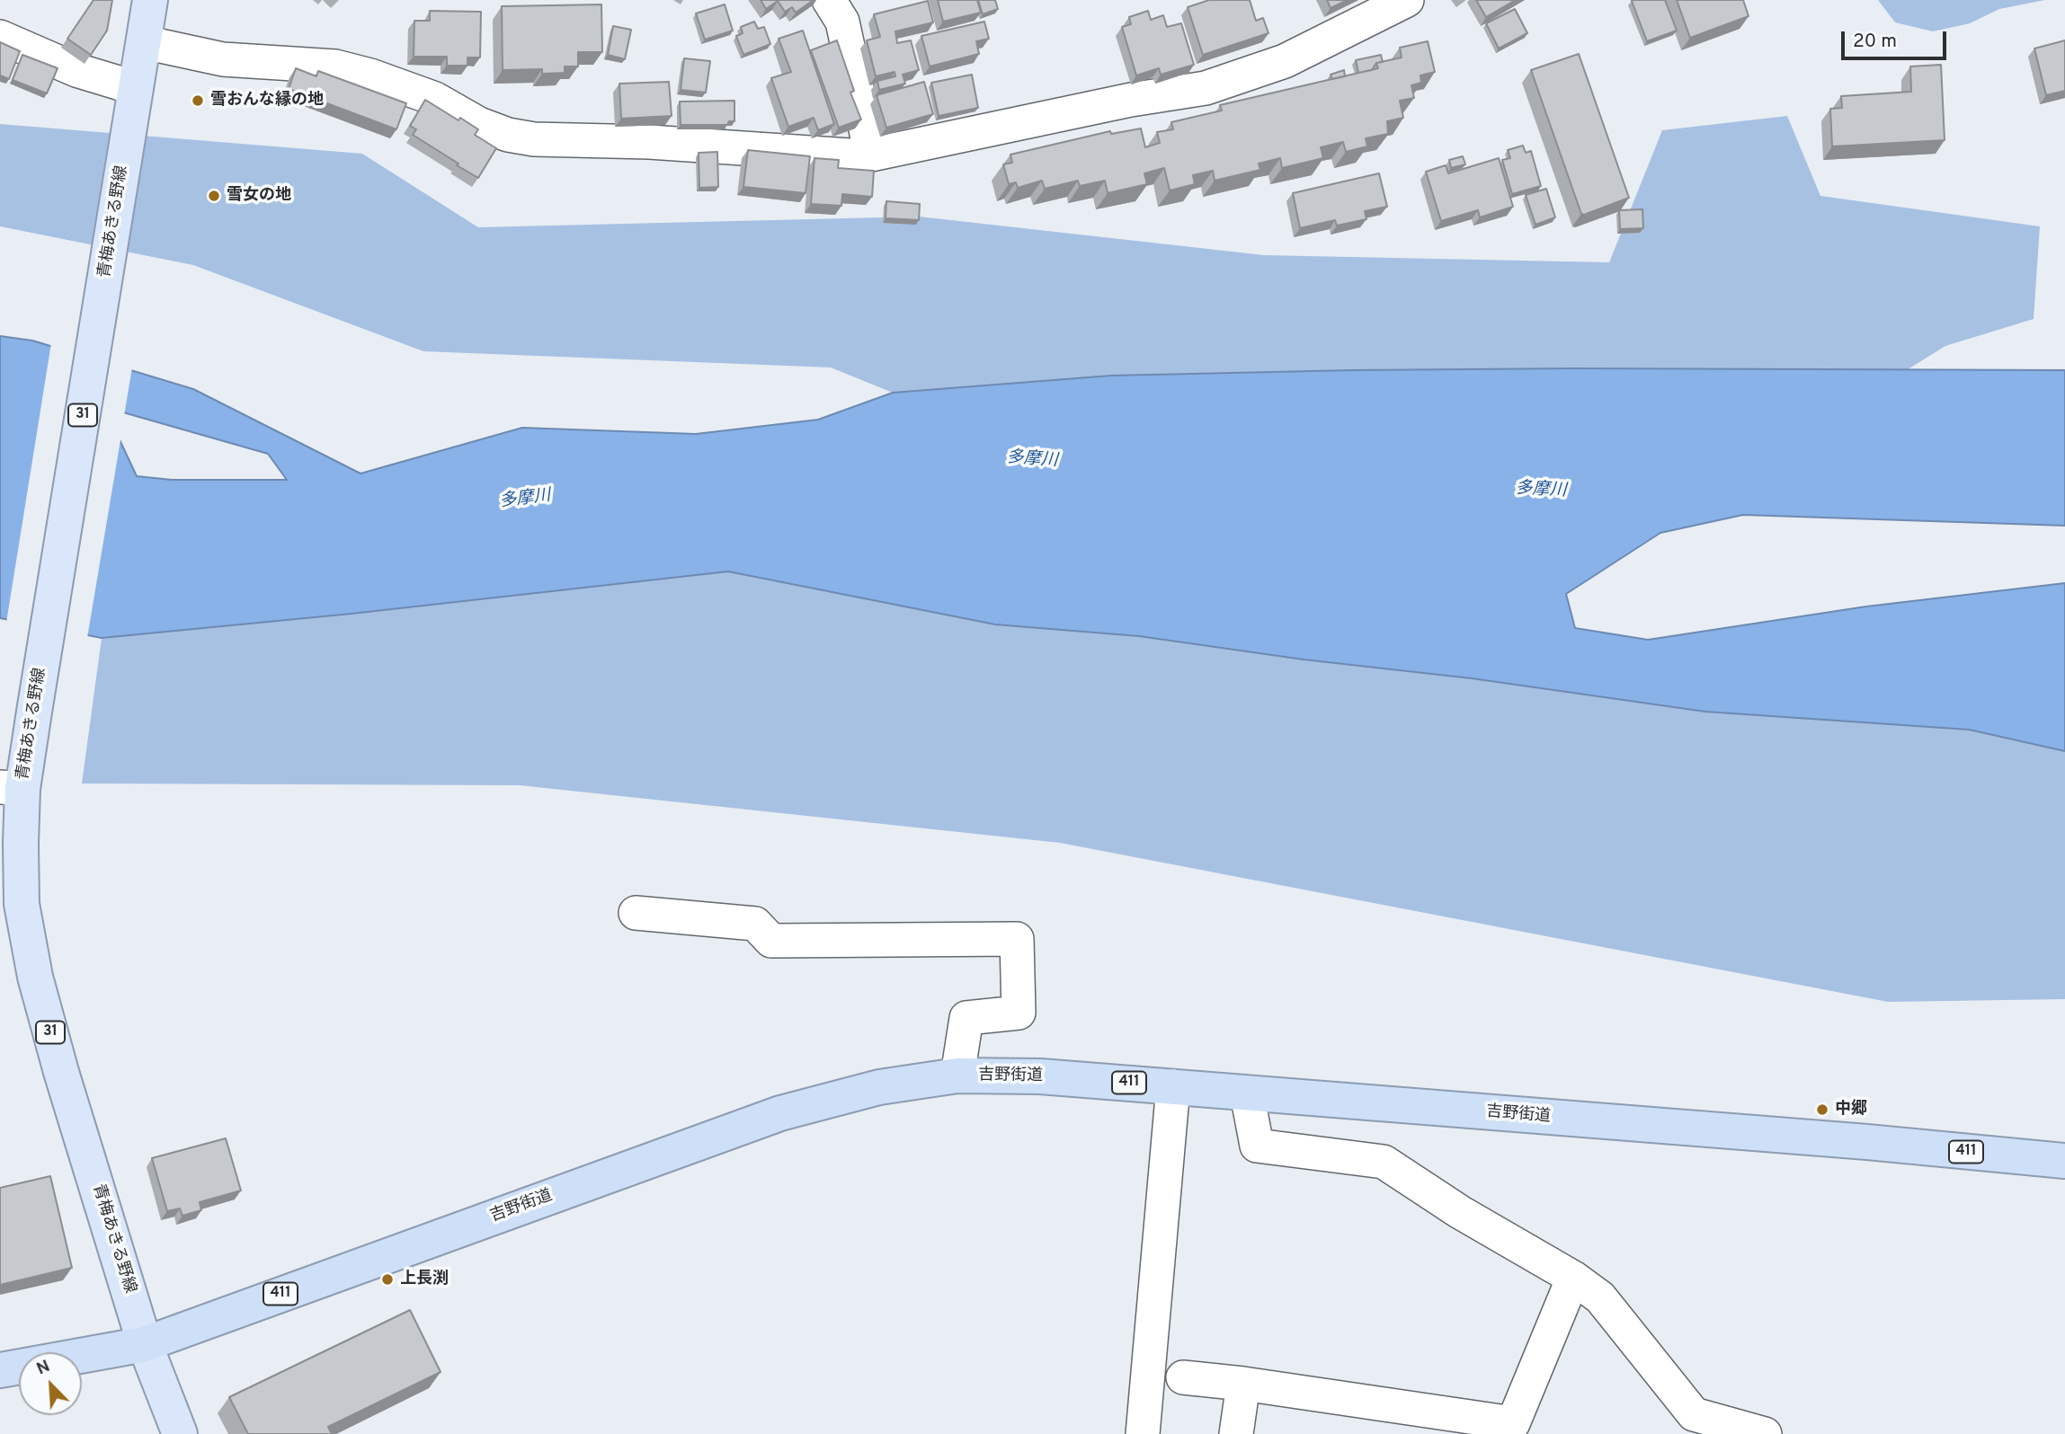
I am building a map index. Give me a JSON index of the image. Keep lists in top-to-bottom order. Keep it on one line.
{"streets":{"highway":["吉野街道","411"],"main road":["青梅あきる野線","31"]},"crossings":[["青梅あきる野線","吉野街道"]],"water":["多摩川"],"places":["雪おんな縁の地","雪女の地","中郷","上長渕"],"scale_bar":"20 m","north":"top left"}
